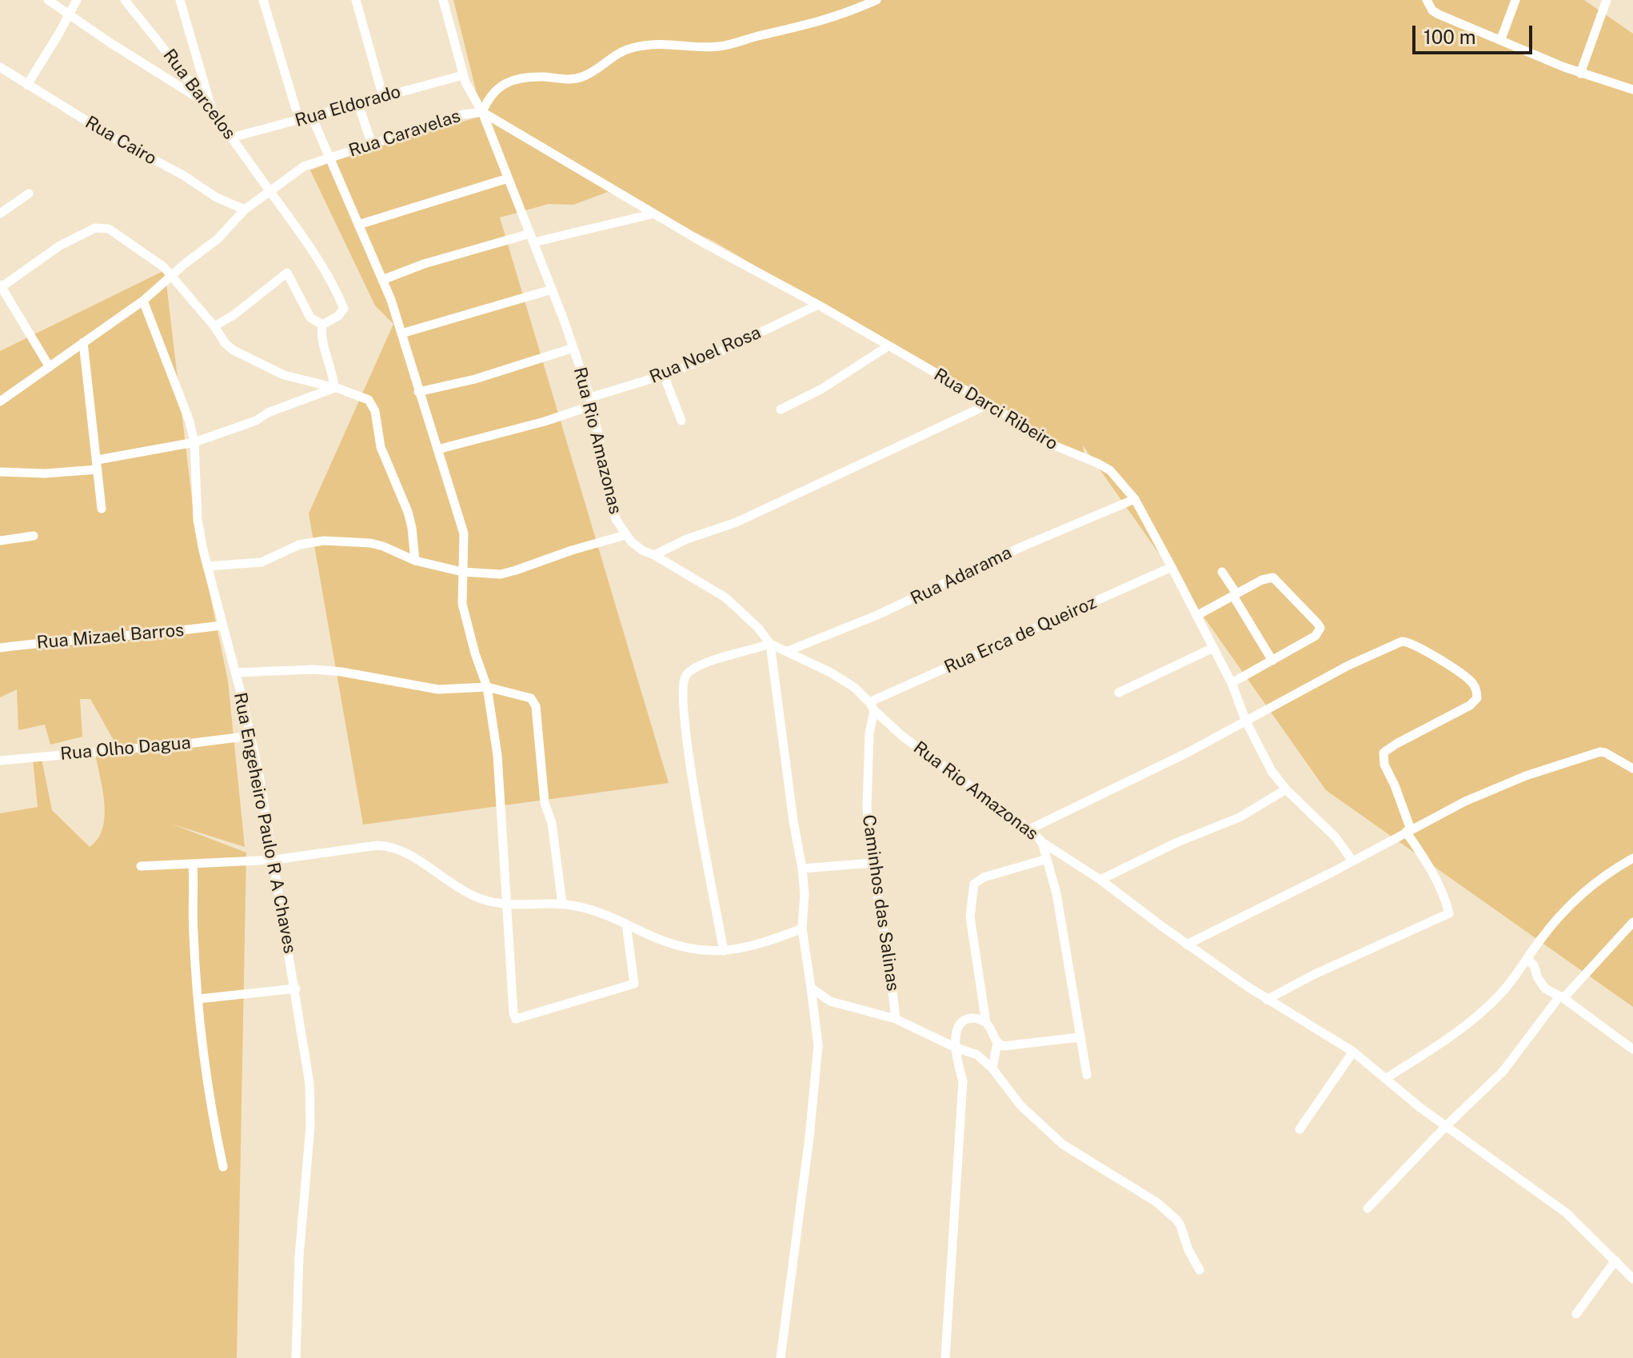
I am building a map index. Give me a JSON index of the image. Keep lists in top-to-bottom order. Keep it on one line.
{"streets":{"street":["Rua Barcelos","Rua Eldorado","Rua Caravelas","Rua Cairo","Rua Noel Rosa","Rua Darci Ribeiro","Rua Rio Amazonas","Rua Adarama","Rua Erca de Queiroz","Rua Mizael Barros","Rua Olho Dagua","Rua Engeheiro Paulo R A Chaves","Caminhos das Salinas"]},"crossings":[["Rua Barcelos","Rua Eldorado"],["Rua Barcelos","Rua Caravelas"],["Rua Eldorado","Rua Rio Amazonas"],["Rua Caravelas","Rua Cairo"],["Rua Caravelas","Rua Darci Ribeiro"],["Rua Caravelas","Rua Rio Amazonas"],["Rua Caravelas","Rua Engeheiro Paulo R A Chaves"],["Rua Noel Rosa","Rua Darci Ribeiro"],["Rua Noel Rosa","Rua Rio Amazonas"],["Rua Darci Ribeiro","Rua Rio Amazonas"],["Rua Darci Ribeiro","Rua Adarama"],["Rua Darci Ribeiro","Rua Erca de Queiroz"],["Rua Rio Amazonas","Rua Adarama"],["Rua Rio Amazonas","Rua Erca de Queiroz"],["Rua Rio Amazonas","Caminhos das Salinas"],["Rua Erca de Queiroz","Caminhos das Salinas"],["Rua Mizael Barros","Rua Engeheiro Paulo R A Chaves"],["Rua Olho Dagua","Rua Engeheiro Paulo R A Chaves"]],"scale_bar":"100 m"}
